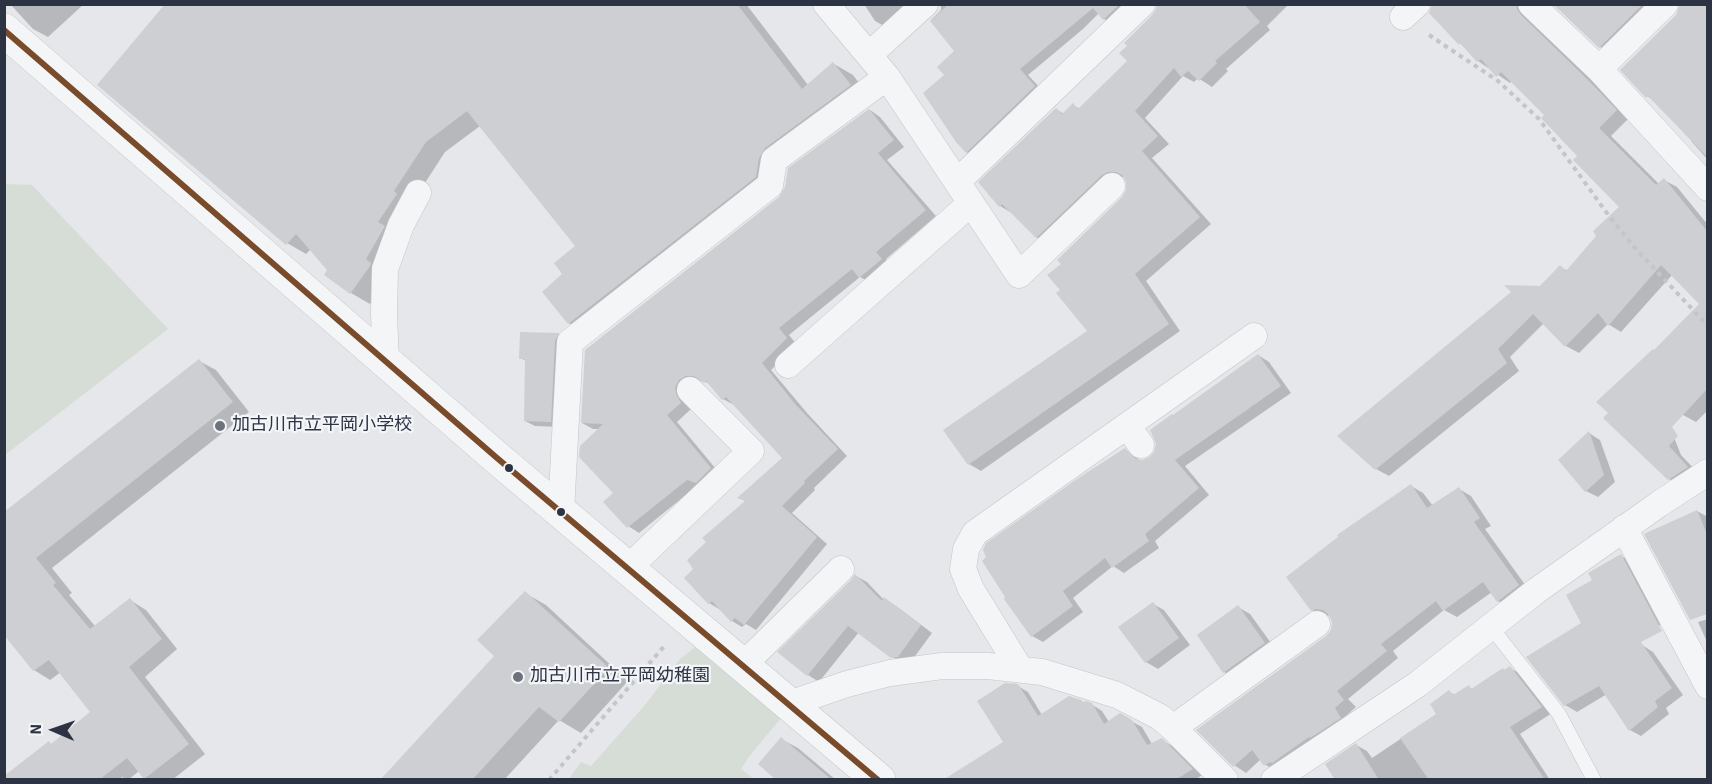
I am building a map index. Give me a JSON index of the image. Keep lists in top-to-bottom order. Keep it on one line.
{"places":["加古川市立平岡小学校","加古川市立平岡幼稚園"],"north":"left"}
